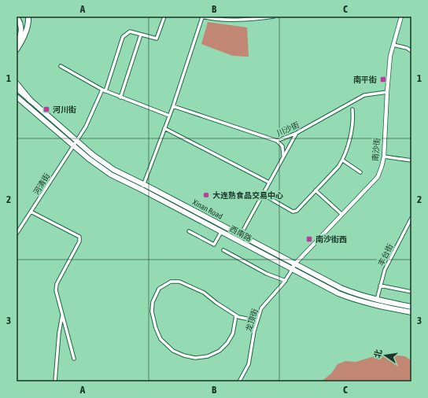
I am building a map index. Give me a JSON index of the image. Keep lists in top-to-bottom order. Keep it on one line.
{"streets":{"main road":["Xinan Road","西南路"],"street":["川沙街","南沙街","河清街","丰台街","龙顶街"]},"crossings":[["川沙街","南沙街"],["南沙街","Xinan Road"],["南沙街","西南路"],["南沙街","龙顶街"],["河清街","Xinan Road"],["河清街","西南路"],["Xinan Road","丰台街"],["西南路","龙顶街"]],"places":{"transit":["南平街","河川街","南沙街西"],"other":["大连熟食品交易中心"]},"north":"left","grid":{"columns":["A","B","C"],"rows":["1","2","3"]}}
